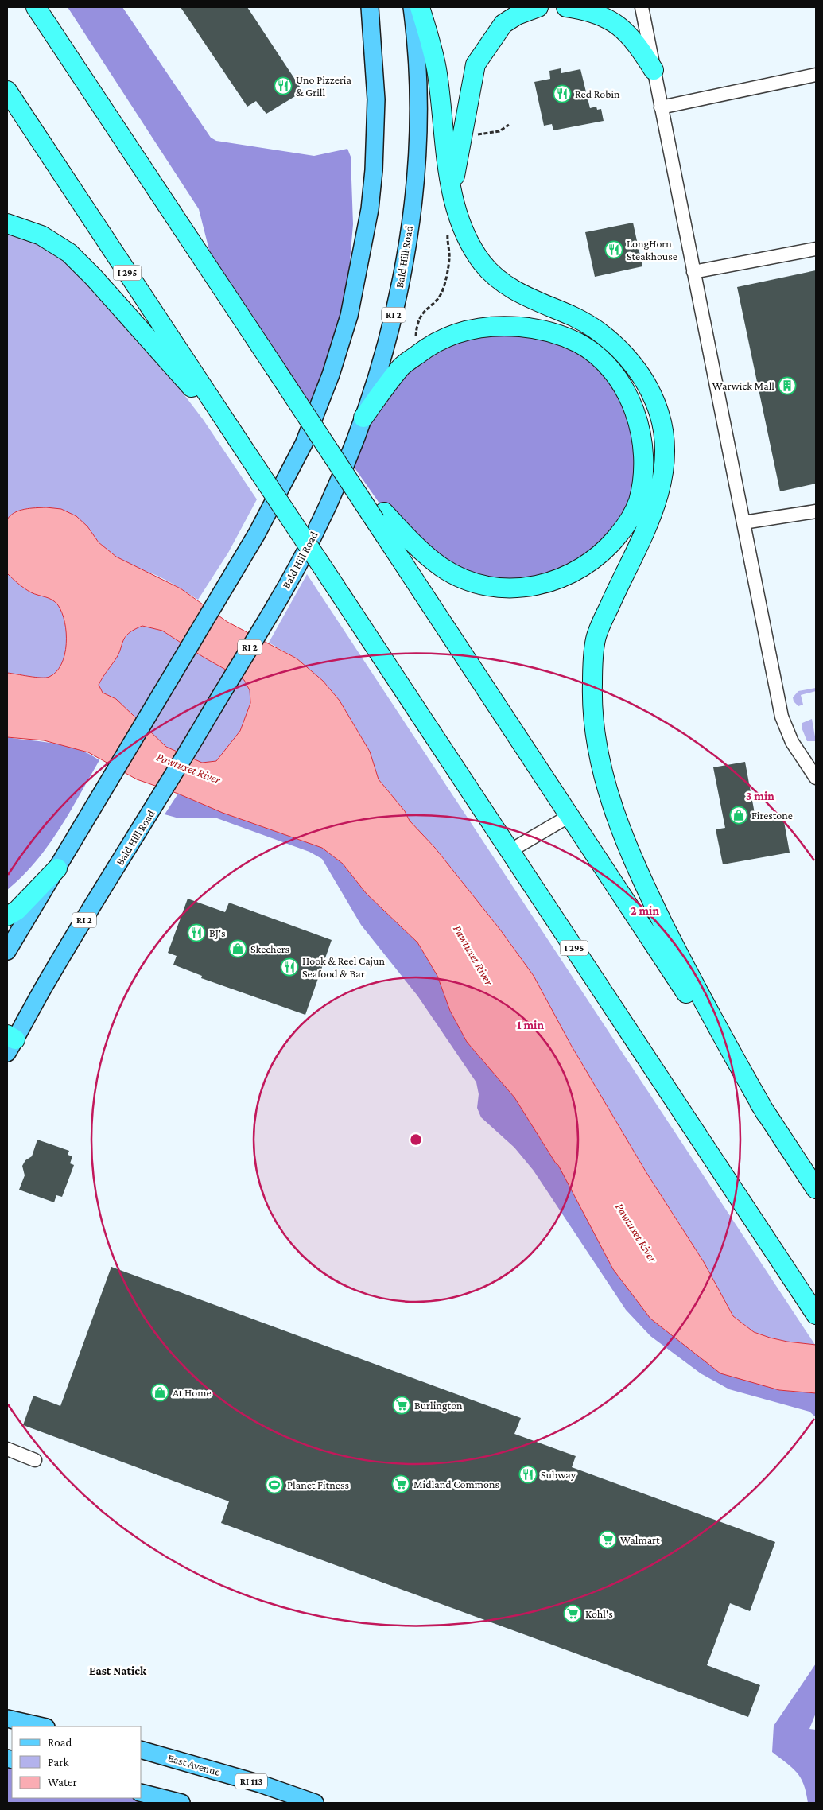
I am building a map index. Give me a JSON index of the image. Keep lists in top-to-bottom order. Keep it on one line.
{"streets":{"highway":["I 295"],"main road":["Bald Hill Road","RI 2","East Avenue","RI 113"]},"districts":["East Natick"],"water":["Pawtuxet River"],"places":{"restaurant":["Uno Pizzeria & Grill","Red Robin","LongHorn Steakhouse","BJ's","Hook & Reel Cajun Seafood & Bar","Subway"],"building":["Warwick Mall"],"shop":["Firestone","Skechers","At Home"],"supermarket":["Burlington","Midland Commons","Walmart","Kohl's"],"sports":["Planet Fitness"]},"legend":["Road","Park","Water"],"rings":["3 min","2 min","1 min"]}
